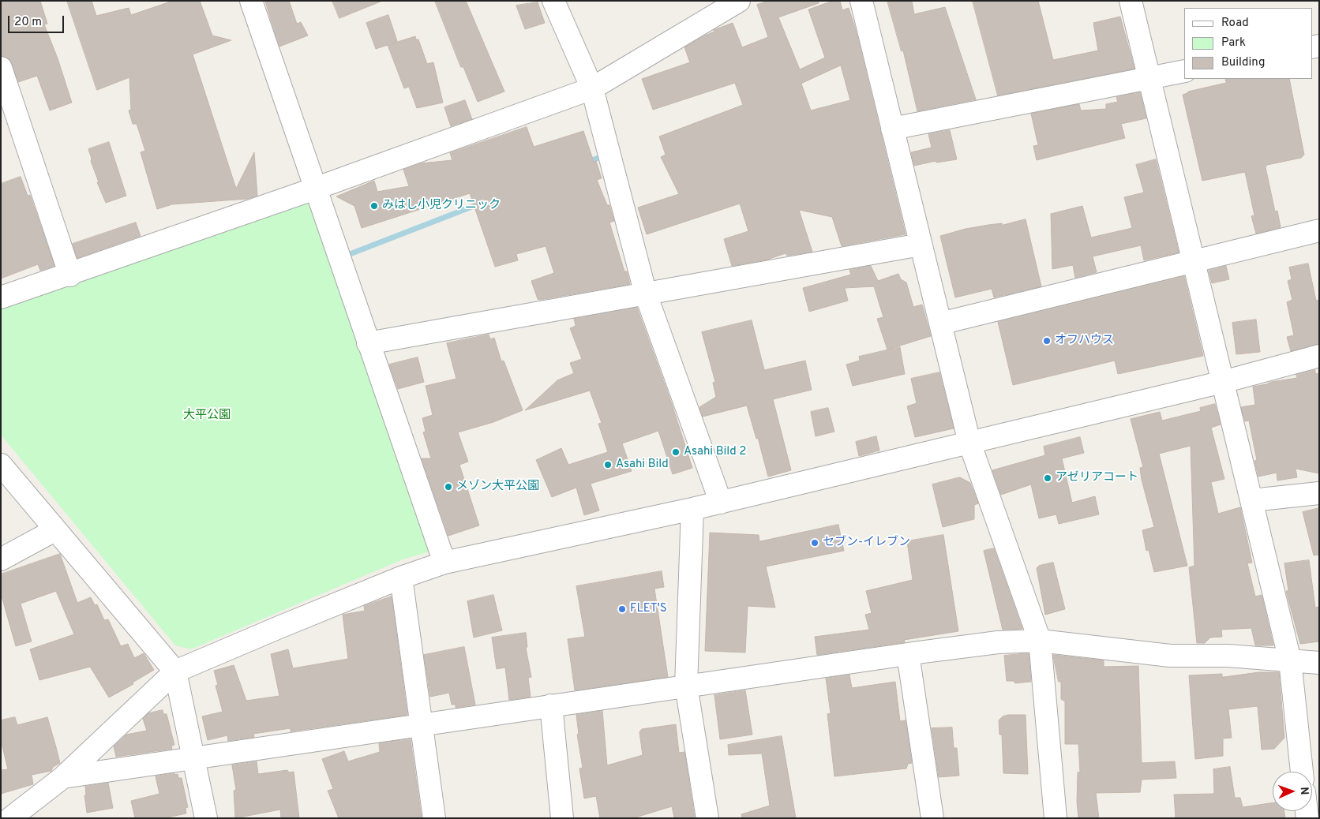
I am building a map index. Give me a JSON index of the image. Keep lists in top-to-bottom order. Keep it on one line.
{"parks":["大平公園"],"places":["みはし小児クリニック","オフハウス","Asahi Bild 2","Asahi Bild","アゼリアコート","メゾン大平公園","セブン-イレブン","FLET'S"],"legend":["Road","Park","Building"],"scale_bar":"20 m","north":"right"}
